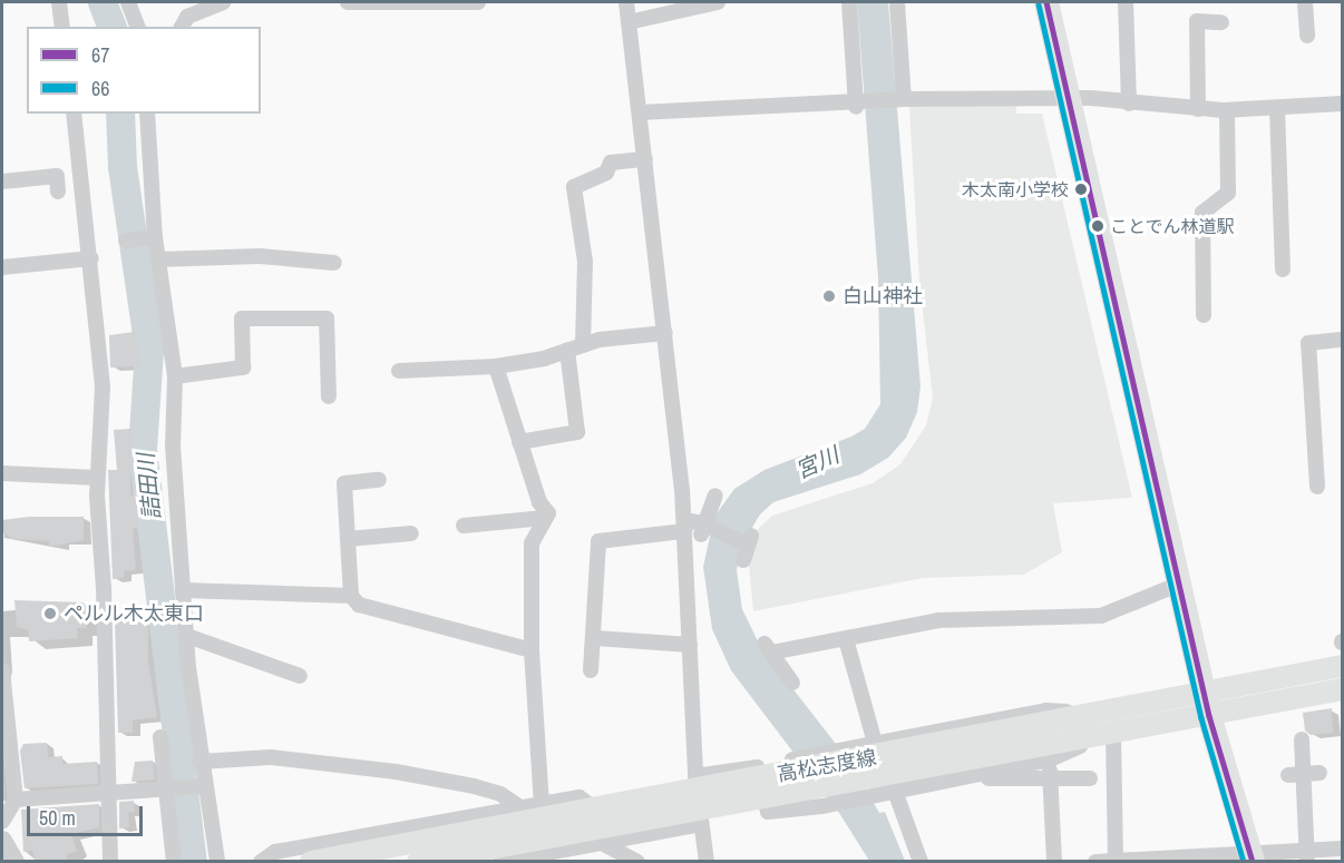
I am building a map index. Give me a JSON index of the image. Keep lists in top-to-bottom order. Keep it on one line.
{"streets":{"main road":["高松志度線"]},"water":["宮川","詰田川"],"places":["木太南小学校","ことでん林道駅","白山神社","ペルル木太東口"],"lines":["transit line 67","transit line 66"],"legend":["67","66"],"scale_bar":"50 m"}
